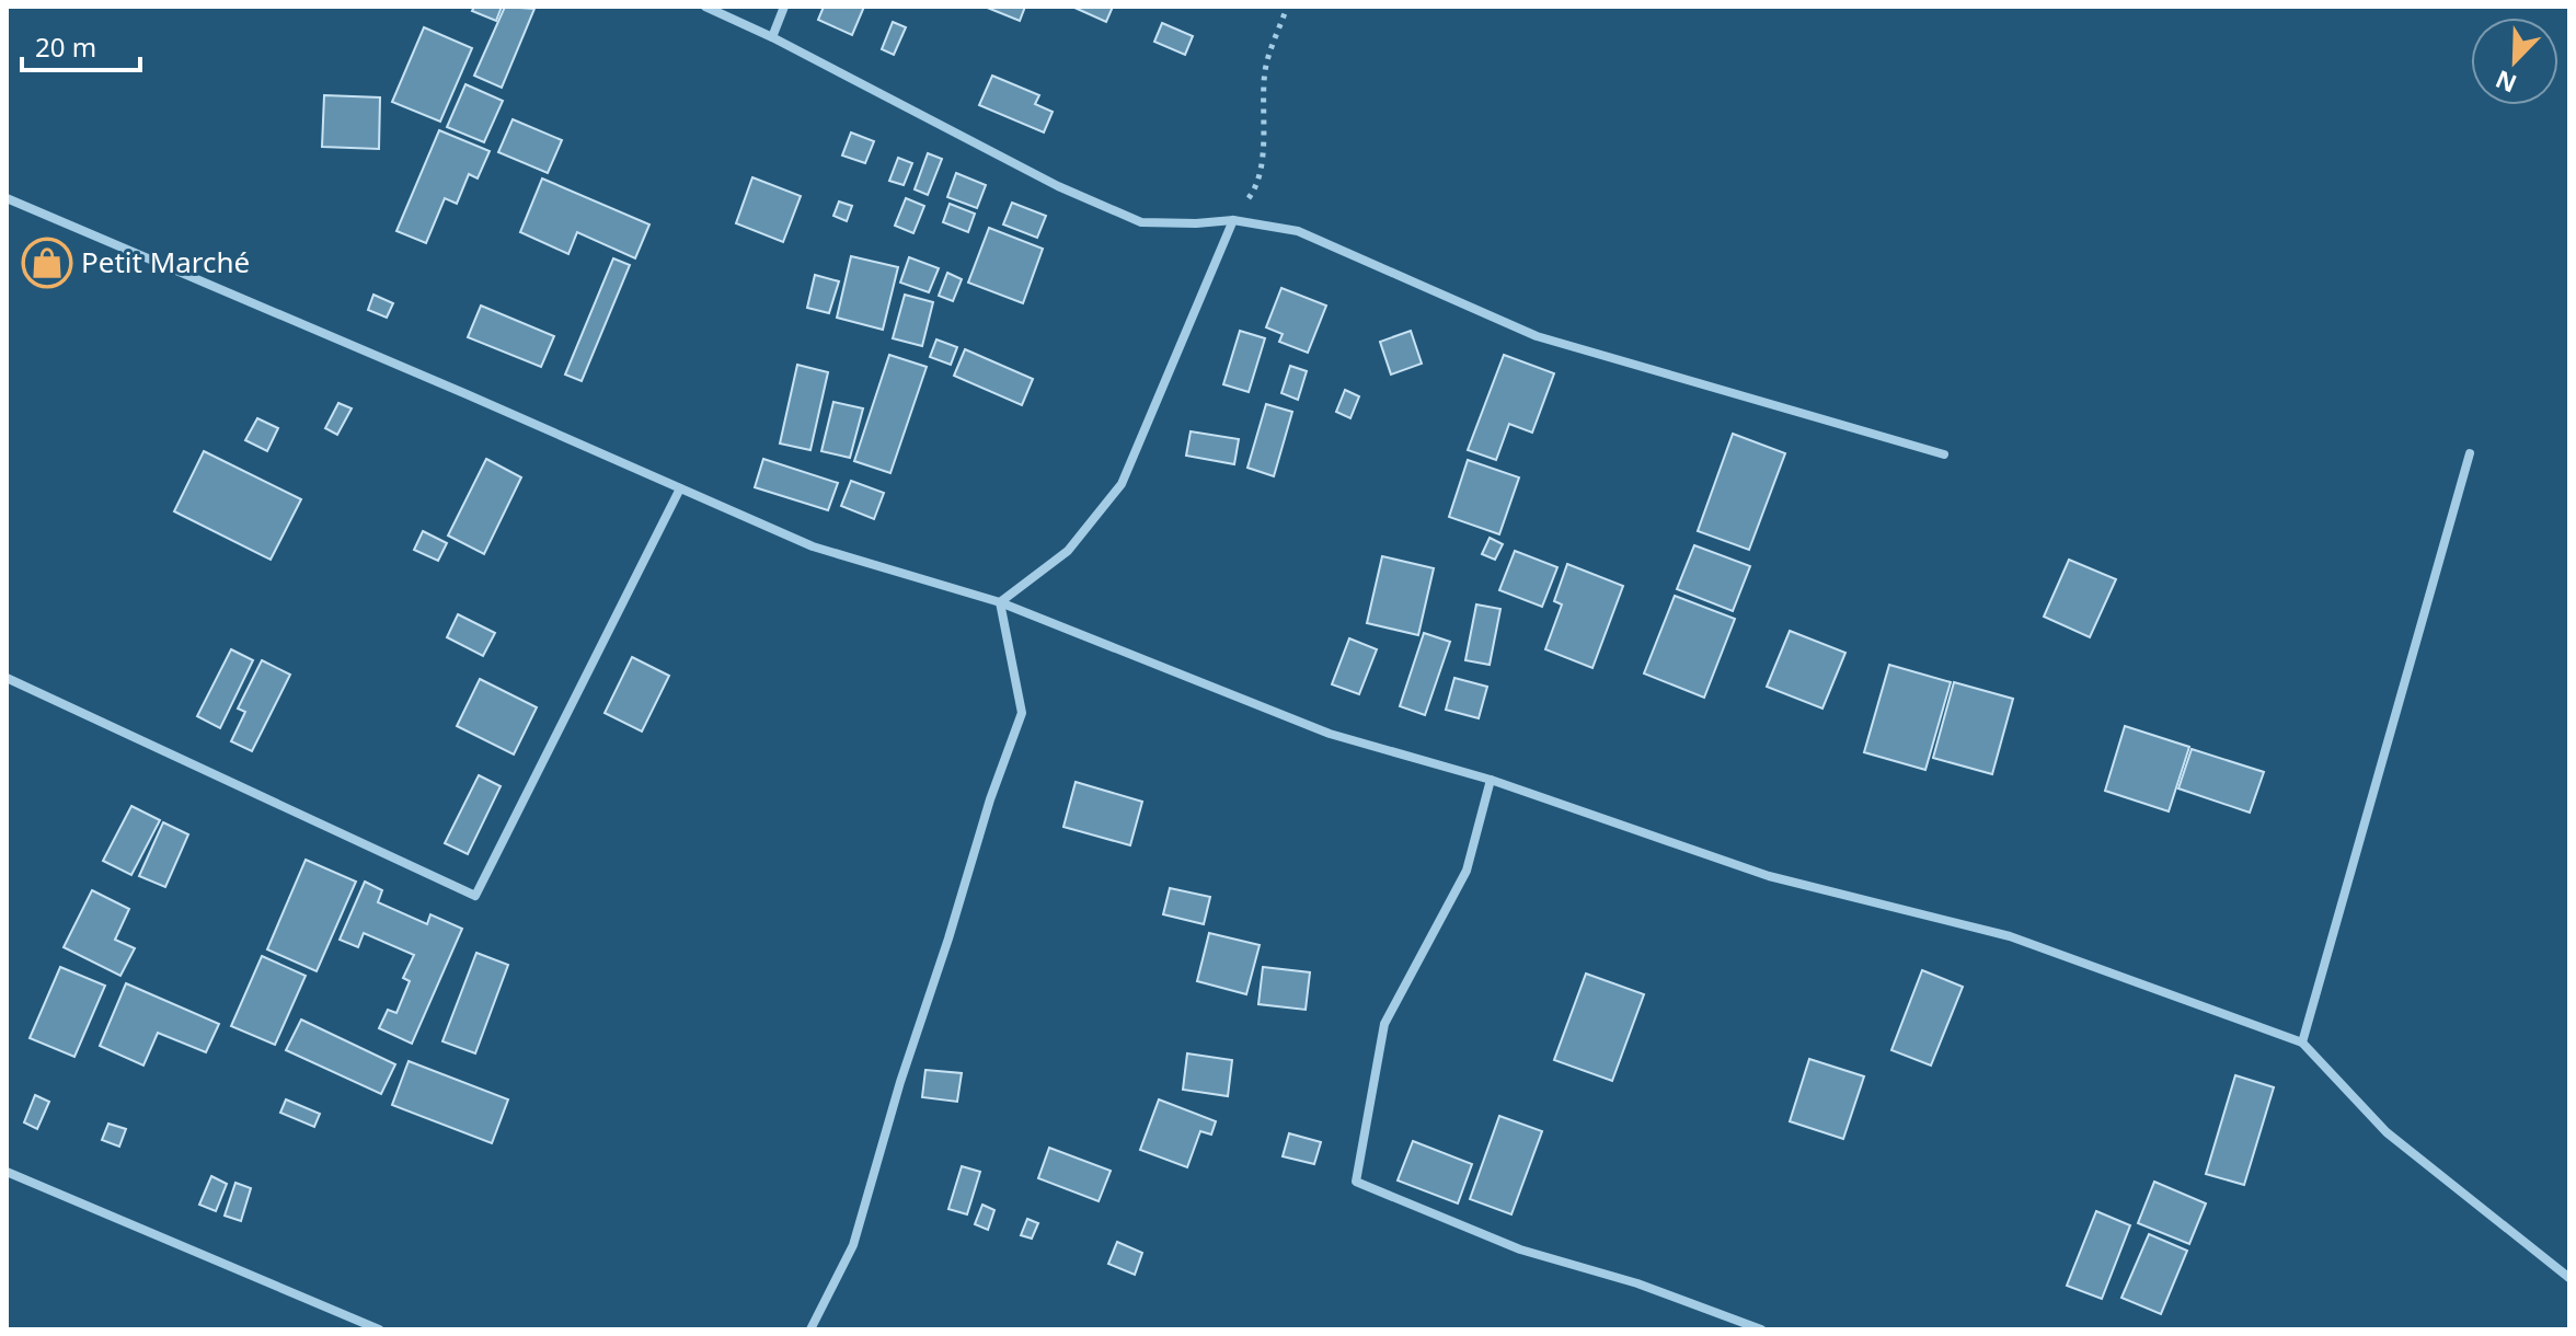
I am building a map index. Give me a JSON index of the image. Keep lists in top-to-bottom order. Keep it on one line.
{"places":{"shop":["Petit Marché"]},"scale_bar":"20 m","north":"bottom left"}
